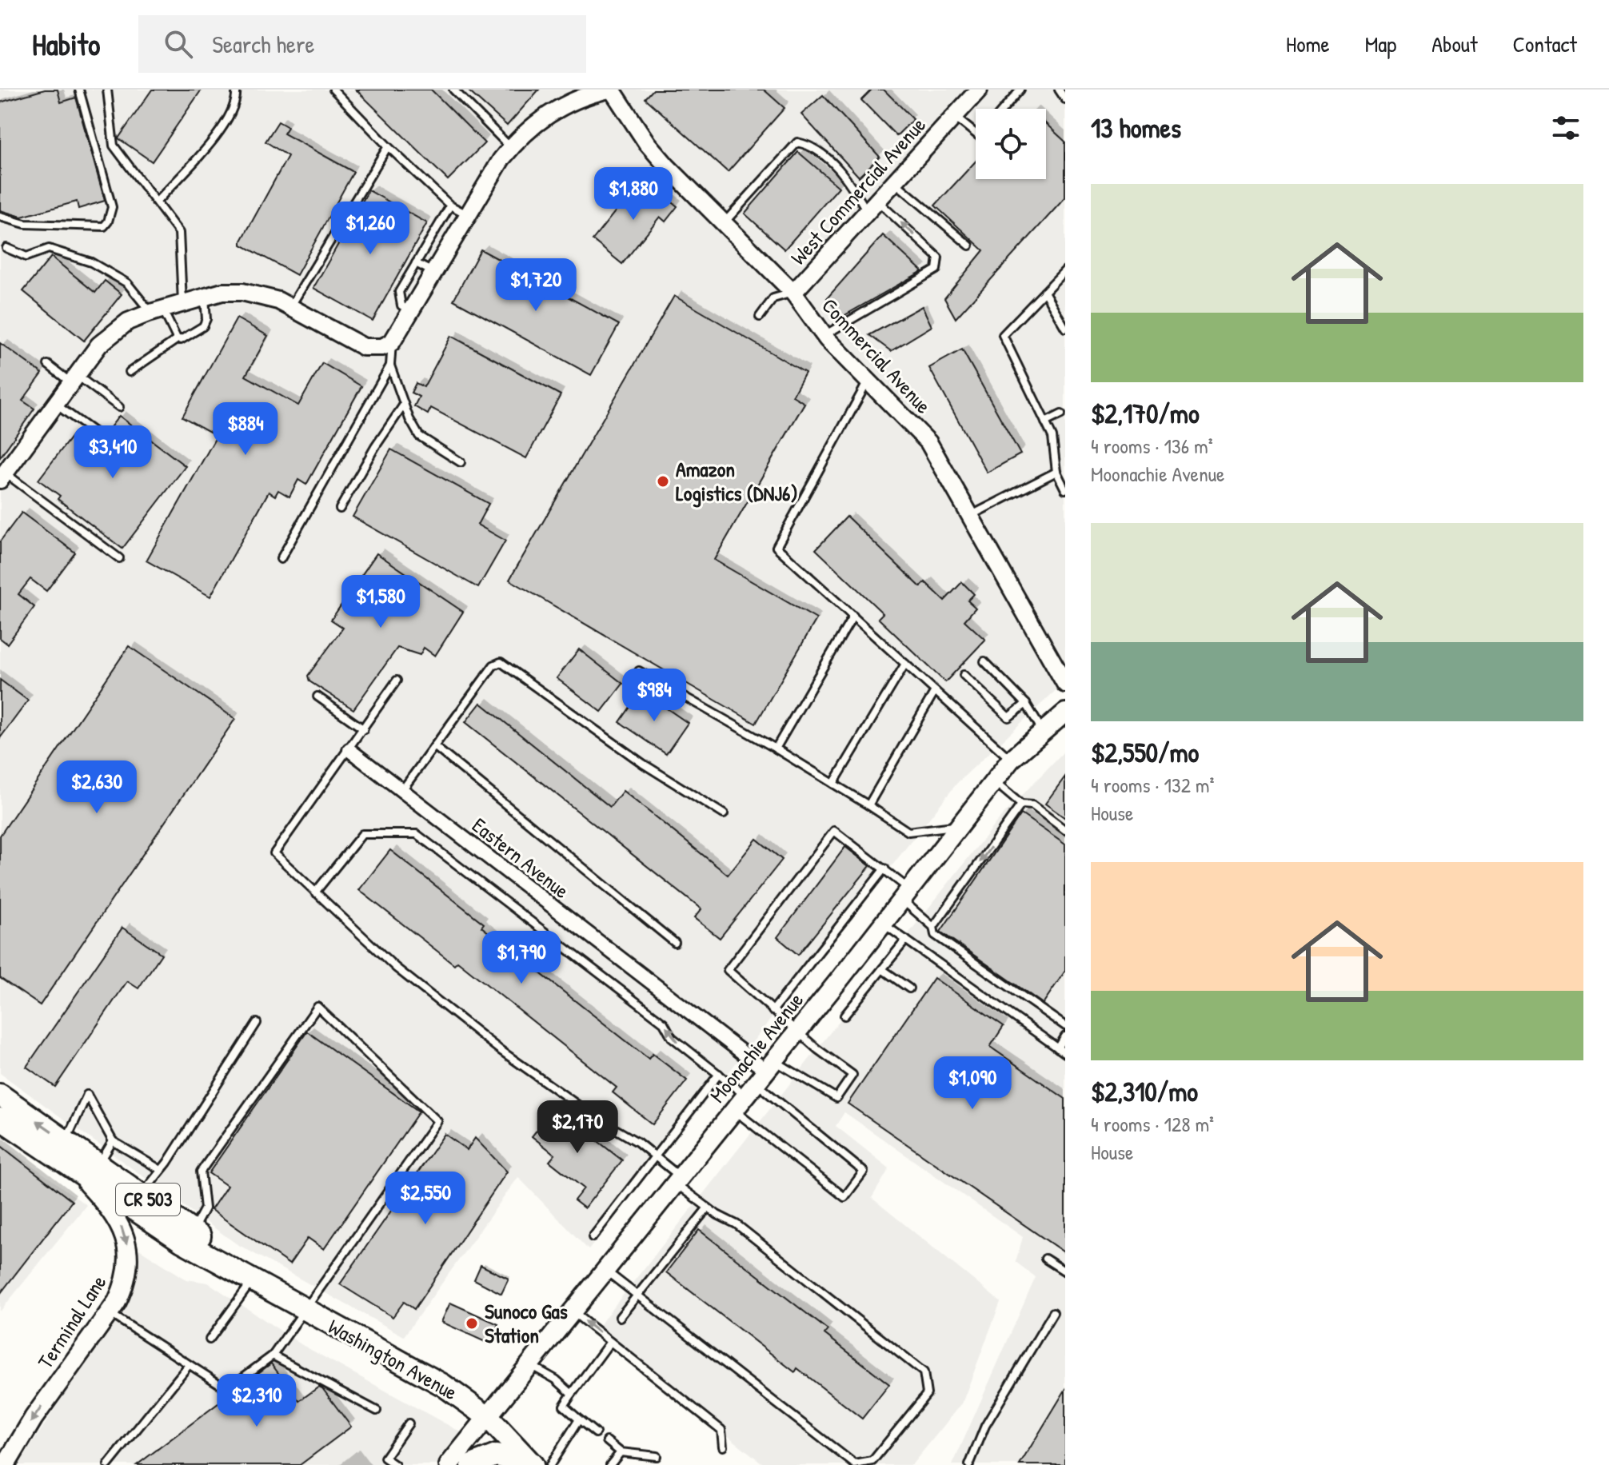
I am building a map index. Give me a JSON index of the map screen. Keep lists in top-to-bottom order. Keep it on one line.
{"streets":{"main road":["Moonachie Avenue","CR 503","Terminal Lane","Washington Avenue"],"street":["West Commercial Avenue","Commercial Avenue","Eastern Avenue"]},"crossings":[["West Commercial Avenue","Commercial Avenue"],["Eastern Avenue","Moonachie Avenue"],["Moonachie Avenue","CR 503"],["Moonachie Avenue","Washington Avenue"],["CR 503","Washington Avenue"],["Terminal Lane","Washington Avenue"]],"one_way":["Terminal Lane"],"places":["Amazon Logistics (DNJ6)","Sunoco Gas Station"],"page":{"header":"Habito","search":"Search here","nav":["Home","Map","About","Contact"],"heading":"13 homes","list":[{"name":"$2,170/mo","note":"4 rooms · 136 m² · Moonachie Avenue"},{"name":"$2,550/mo","note":"4 rooms · 132 m² · House"},{"name":"$2,310/mo","note":"4 rooms · 128 m² · House"}],"price":["$1,880","$1,260","$1,720","$884","$3,410","$1,580","$984","$2,630","$1,790","$1,090","$2,170","$2,550","$2,310"]}}
